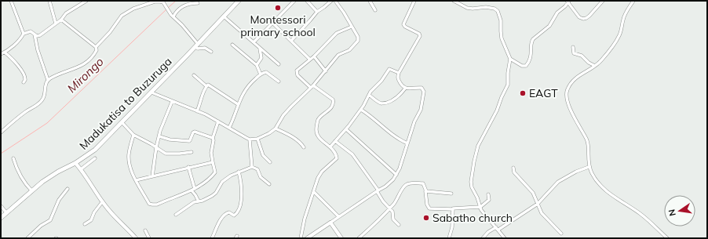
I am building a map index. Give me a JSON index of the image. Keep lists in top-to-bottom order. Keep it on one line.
{"streets":{"main road":["Madukatisa to Buzuruga"]},"water":["Mirongo"],"places":["Montessori primary school","EAGT","Sabatho church"],"north":"left"}
